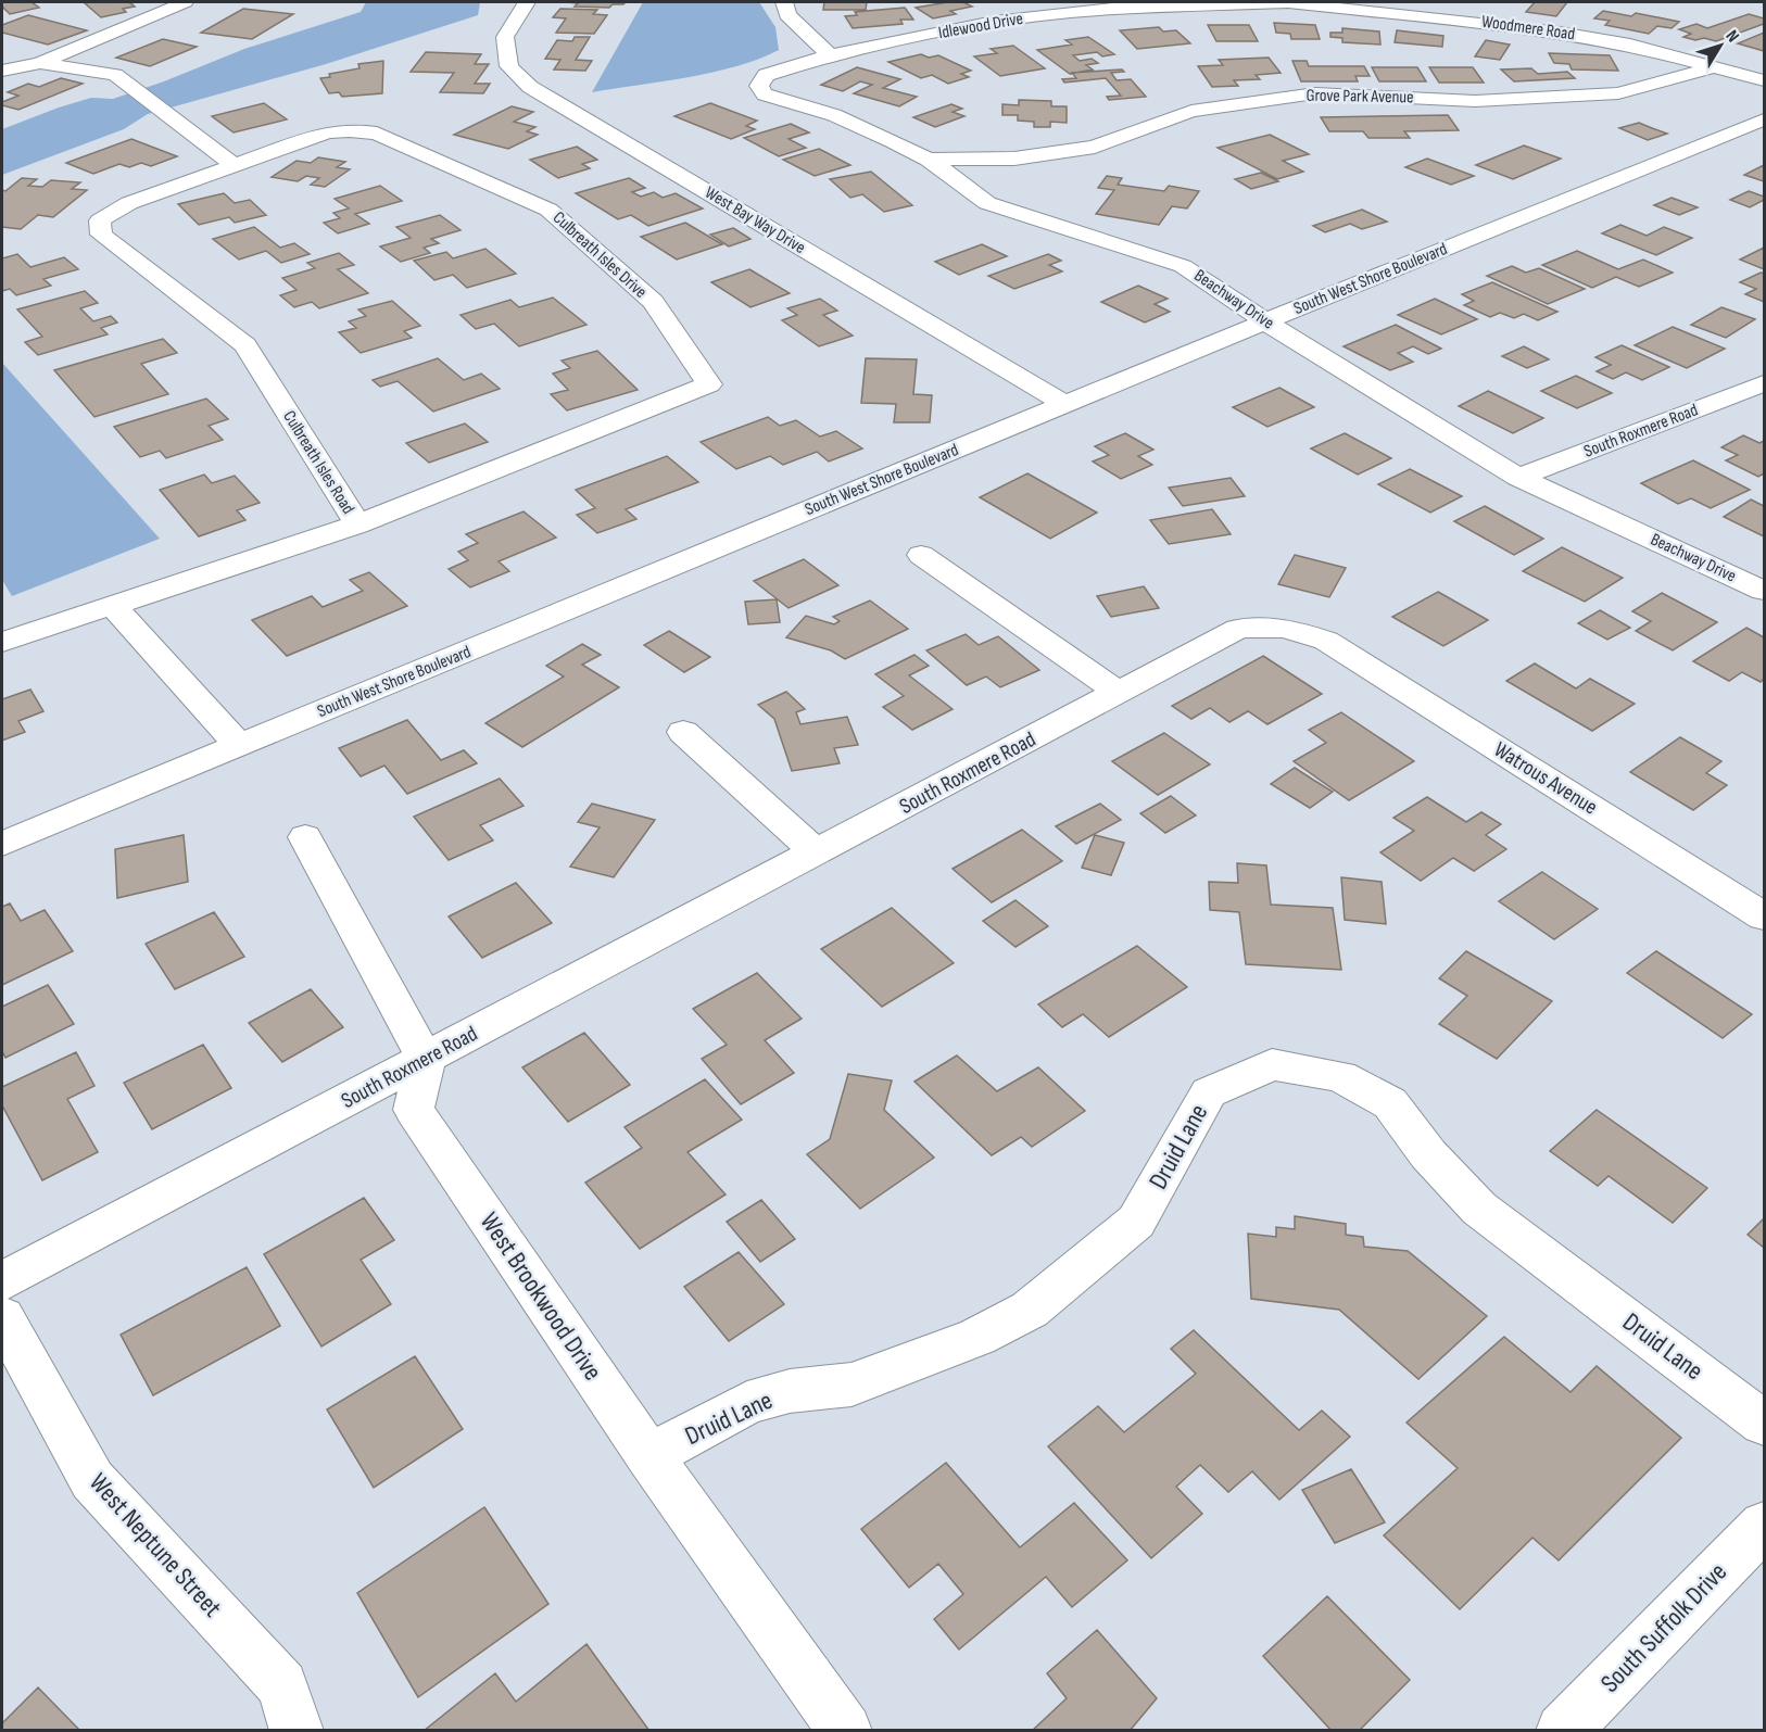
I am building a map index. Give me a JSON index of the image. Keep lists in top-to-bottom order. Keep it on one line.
{"streets":{"street":["Idlewood Drive","Woodmere Road","Grove Park Avenue","West Bay Way Drive","Culbreath Isles Drive","South West Shore Boulevard","Beachway Drive","South Roxmere Road","Culbreath Isles Road","Watrous Avenue","Druid Lane","West Brookwood Drive","West Neptune Street","South Suffolk Drive"]},"crossings":[["Idlewood Drive","Woodmere Road"],["Idlewood Drive","Beachway Drive"],["Woodmere Road","Grove Park Avenue"],["Grove Park Avenue","Beachway Drive"],["West Bay Way Drive","South West Shore Boulevard"],["Culbreath Isles Drive","Culbreath Isles Road"],["South West Shore Boulevard","Beachway Drive"],["Beachway Drive","South Roxmere Road"],["South Roxmere Road","Watrous Avenue"],["South Roxmere Road","West Brookwood Drive"],["Druid Lane","West Brookwood Drive"]],"north":"top right"}
